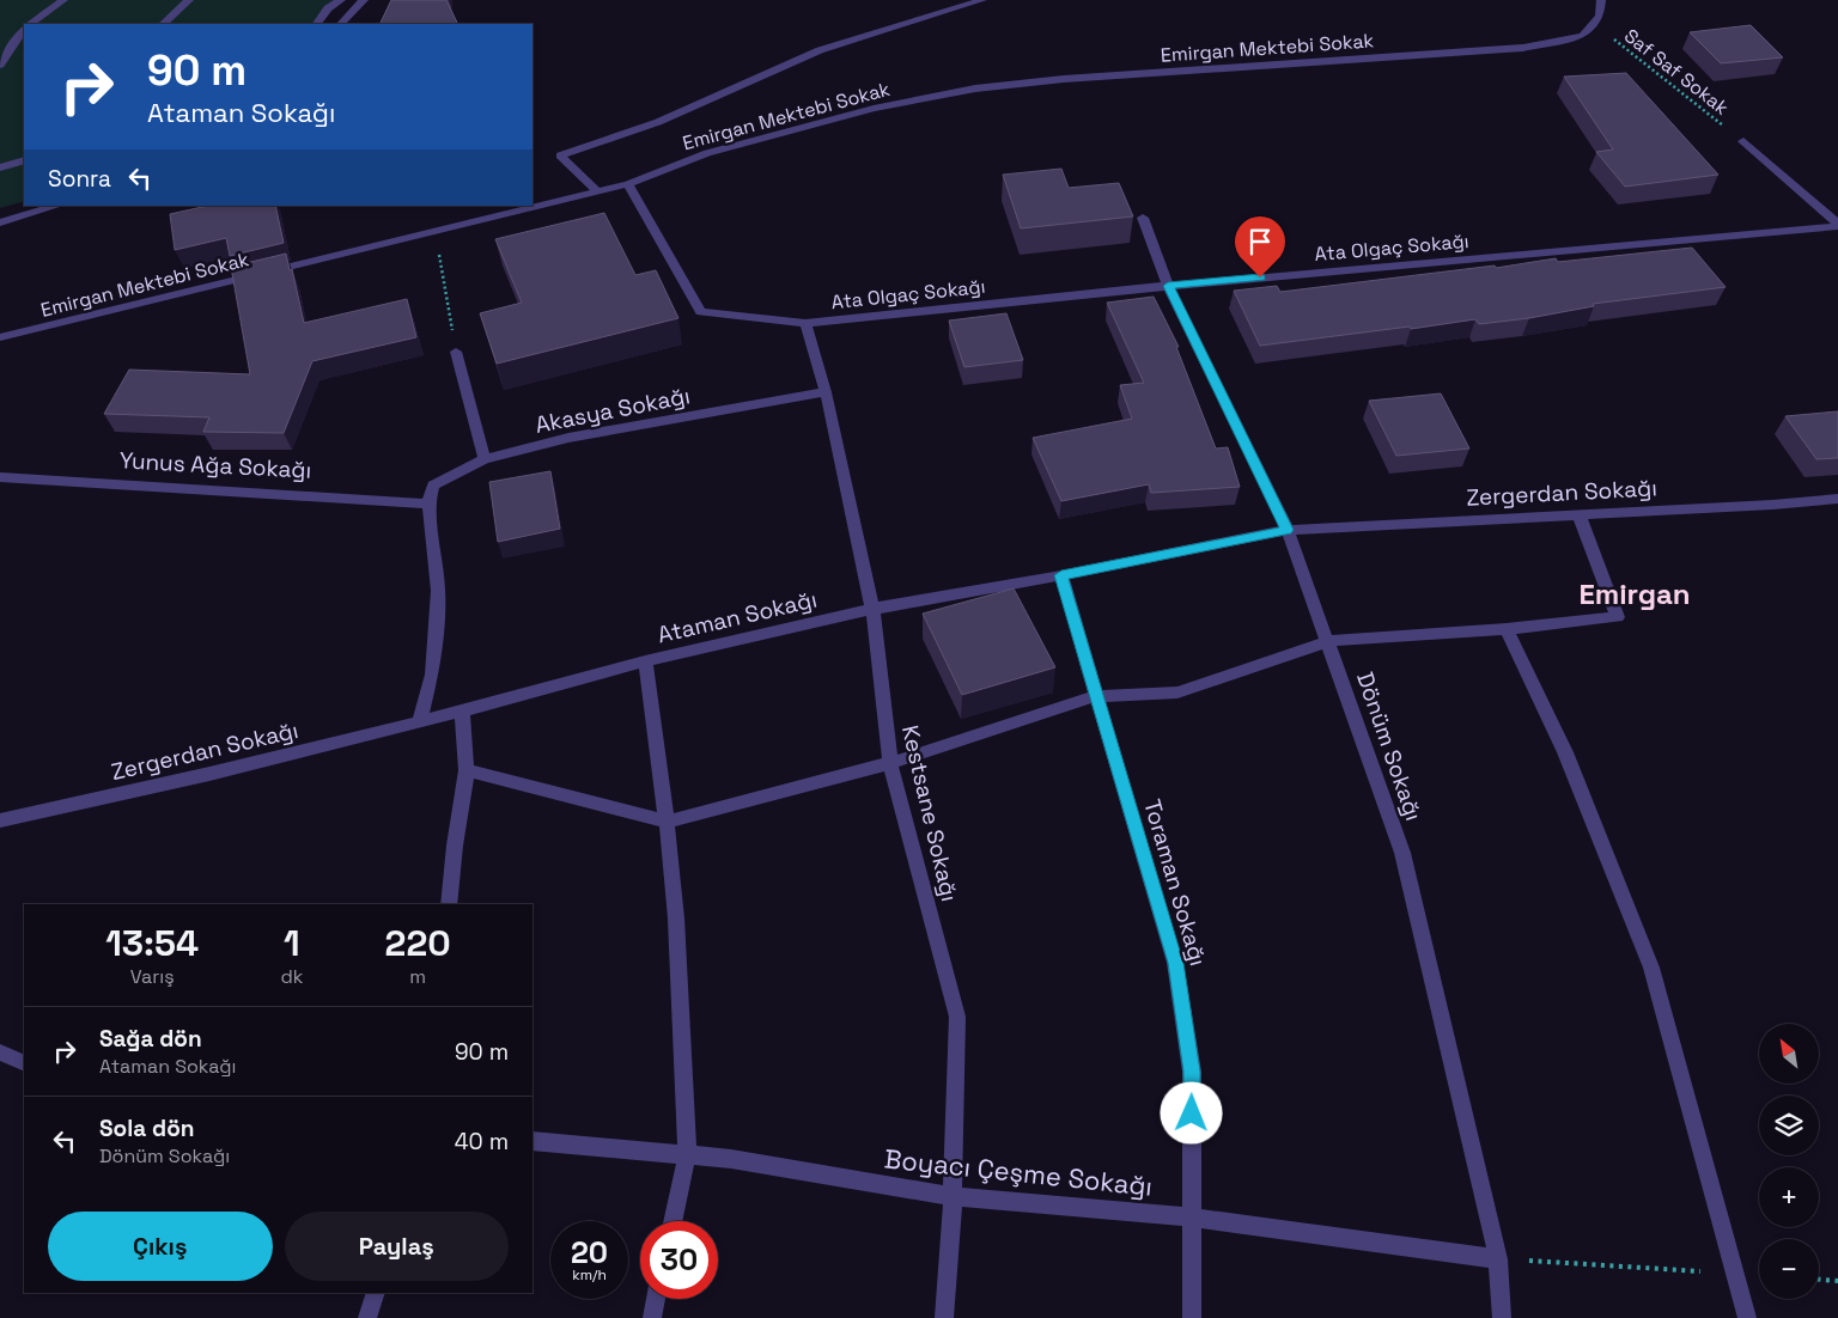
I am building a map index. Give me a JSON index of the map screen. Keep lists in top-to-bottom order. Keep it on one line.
{"streets":{"street":["Emirgan Mektebi Sokak","Ata Olgaç Sokağı","Akasya Sokağı","Yunus Ağa Sokağı","Zergerdan Sokağı","Ataman Sokağı","Dönüm Sokağı","Kestsane Sokağı","Toraman Sokağı","Boyacı Çeşme Sokağı"],"path":["Saf Saf Sokak"]},"crossings":[["Emirgan Mektebi Sokak","Saf Saf Sokak"],["Emirgan Mektebi Sokak","Ata Olgaç Sokağı"],["Ata Olgaç Sokağı","Dönüm Sokağı"],["Ata Olgaç Sokağı","Kestsane Sokağı"],["Akasya Sokağı","Yunus Ağa Sokağı"],["Akasya Sokağı","Kestsane Sokağı"],["Zergerdan Sokağı","Ataman Sokağı"],["Zergerdan Sokağı","Dönüm Sokağı"],["Ataman Sokağı","Dönüm Sokağı"],["Ataman Sokağı","Kestsane Sokağı"],["Ataman Sokağı","Toraman Sokağı"],["Dönüm Sokağı","Boyacı Çeşme Sokağı"],["Kestsane Sokağı","Boyacı Çeşme Sokağı"],["Toraman Sokağı","Boyacı Çeşme Sokağı"]],"districts":["Emirgan"],"north":"top left","page":{"turn":["90 m","Ataman Sokağı"],"then":"Sonra","eta":["13:54","Varış","1","dk","220","m"],"list":[{"name":"Sağa dön","note":"Ataman Sokağı","value":"90 m"},{"name":"Sola dön","note":"Dönüm Sokağı","value":"40 m"}],"map_buttons":["+","−"],"buttons":["Çıkış","Paylaş"],"speed":"20 km/h","limit":"30"}}
